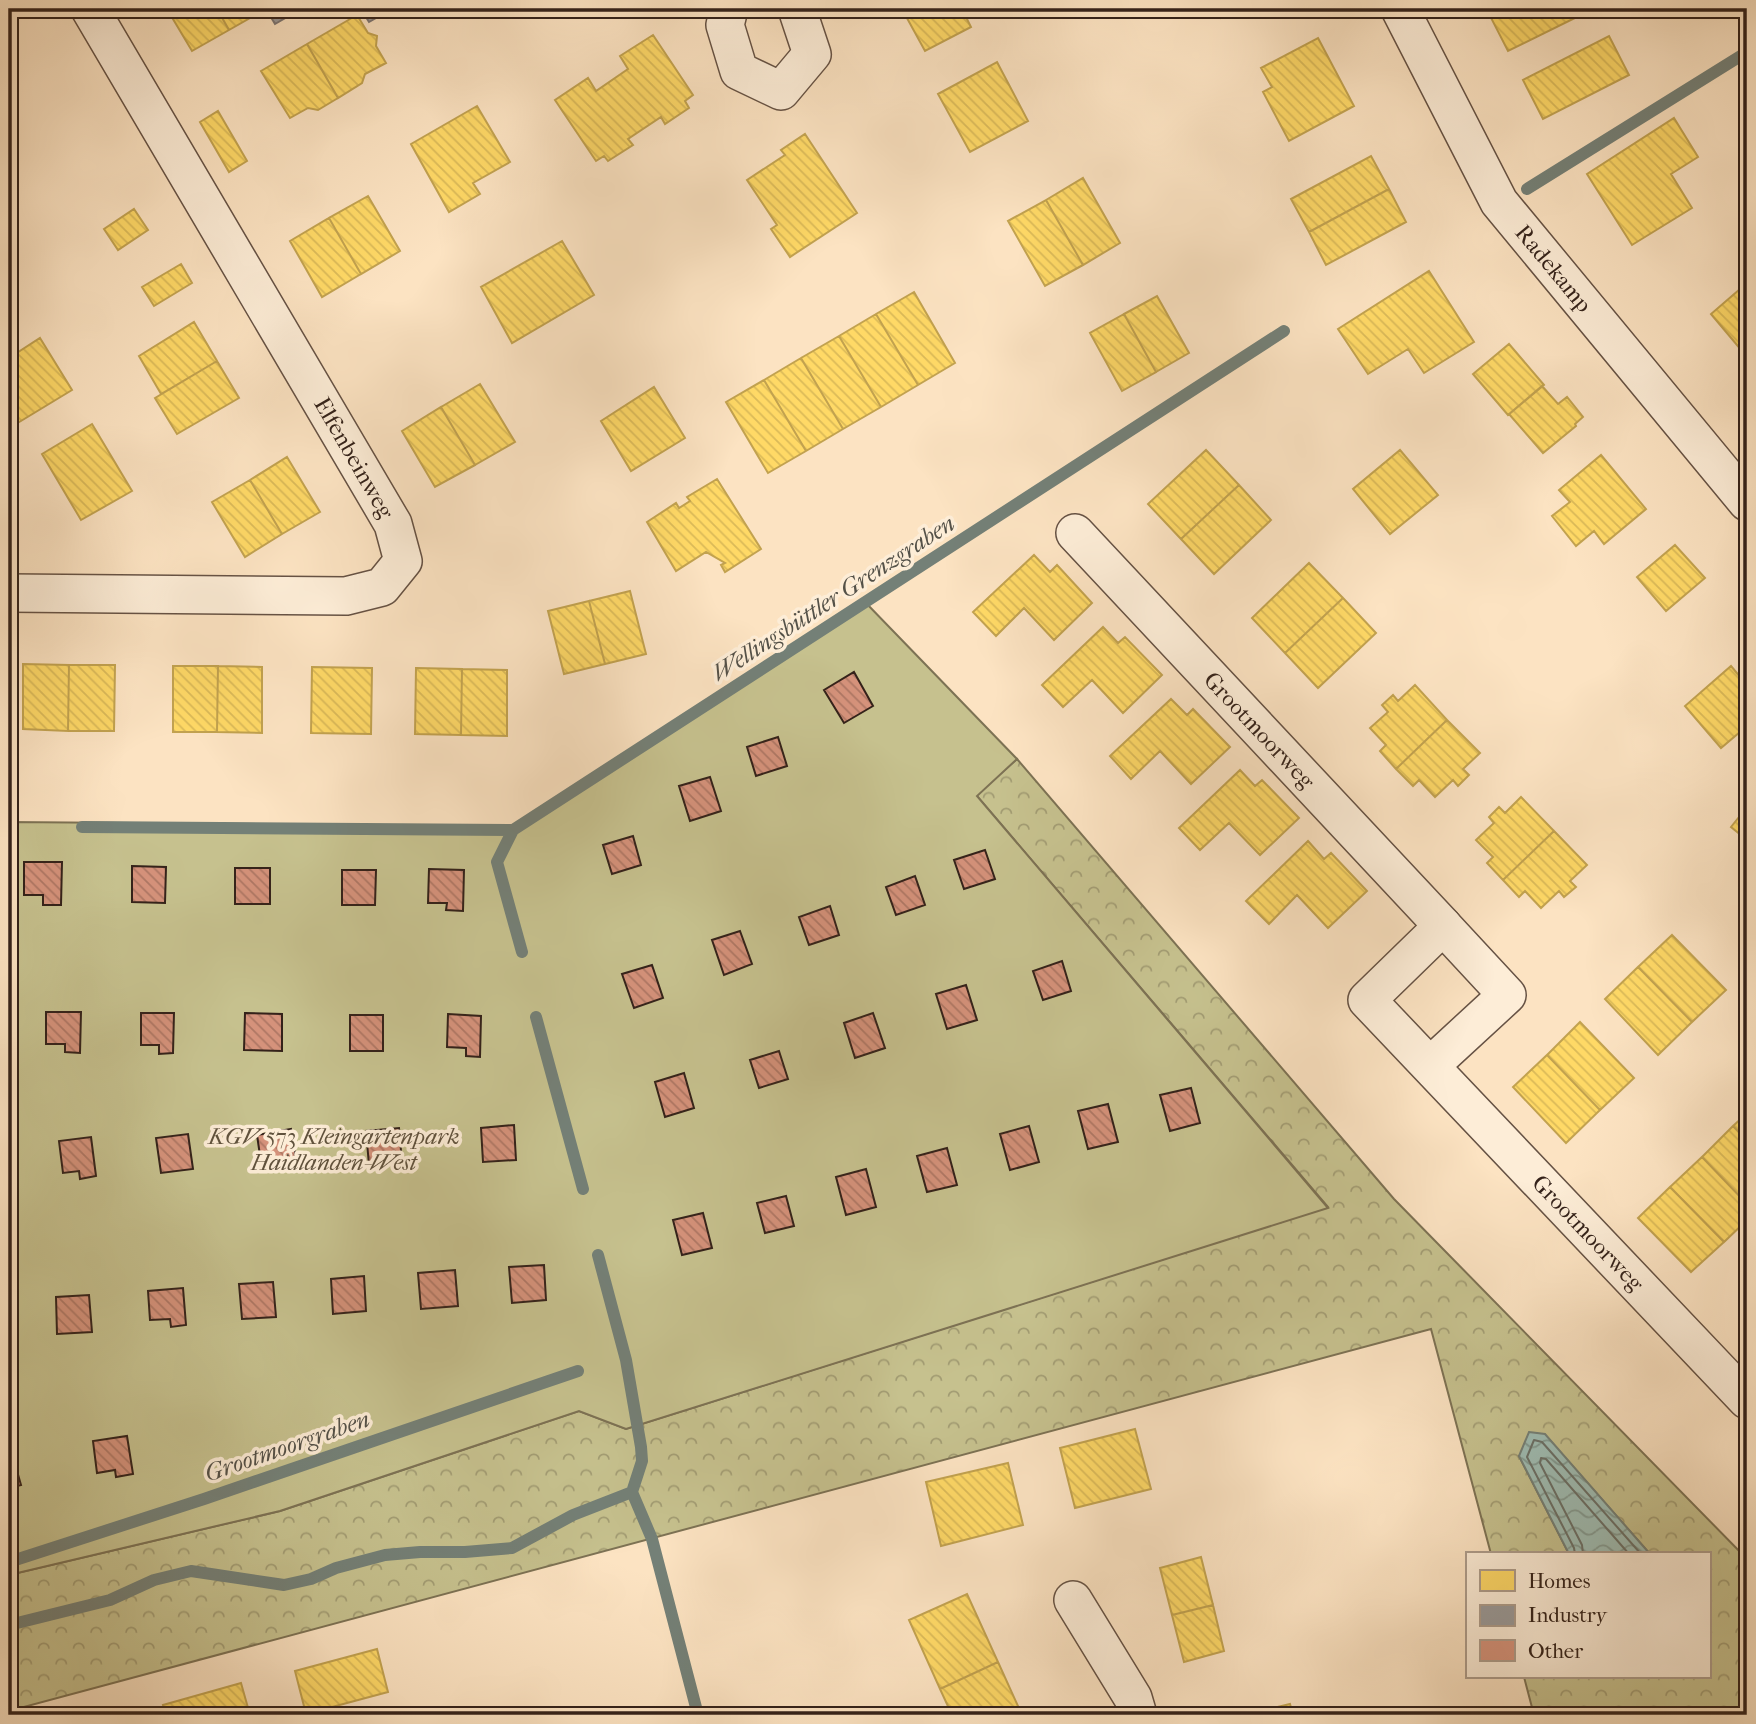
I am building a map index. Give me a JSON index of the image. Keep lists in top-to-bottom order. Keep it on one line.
{"streets":{"street":["Radekamp","Elfenbeinweg","Grootmoorweg"]},"water":["Wellingsbüttler Grenzgraben","Grootmoorgraben"],"parks":["KGV 573 Kleingartenpark Haidlanden-West"],"legend":["Homes","Industry","Other"]}
